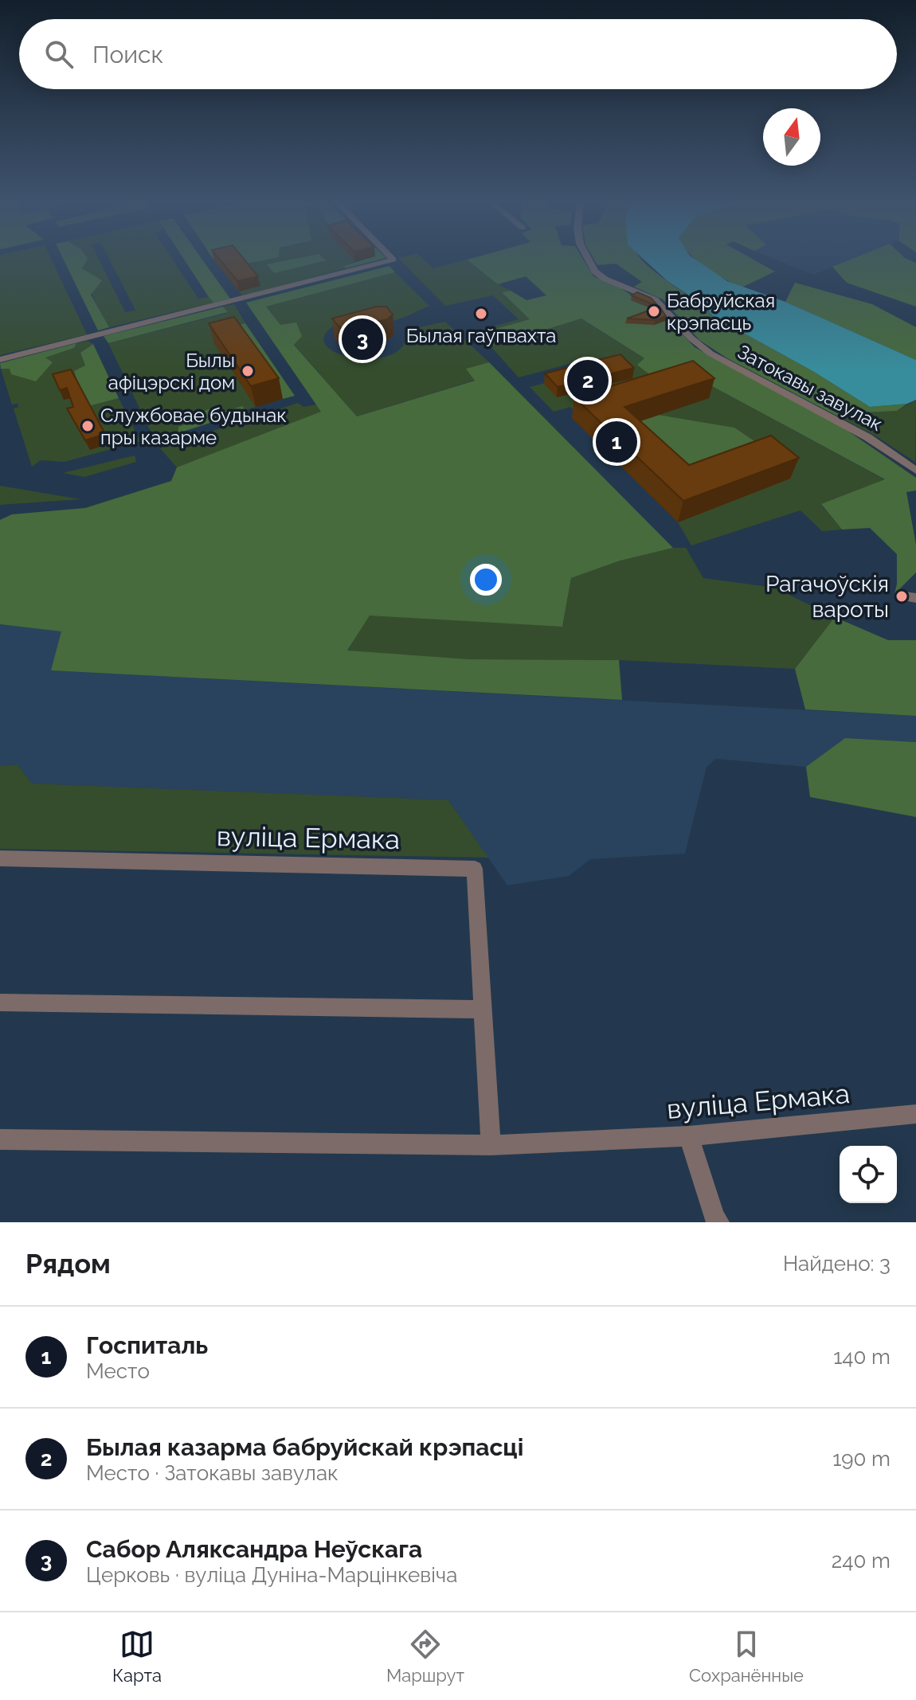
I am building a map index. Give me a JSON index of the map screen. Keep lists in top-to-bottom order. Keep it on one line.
{"streets":{"street":["Затокавы завулак","вуліца Ермака"]},"places":["Бабруйская крэпасць","Былая гаўпвахта","Былы афіцэрскі дом","Службовае будынак пры казарме","Рагачоўскія вароты"],"north":"top","page":{"search":"Поиск","pins":["3","2","1"],"heading":["Рядом","Найдено: 3"],"list":[{"mark":"1","name":"Госпиталь","note":"Место","value":"140 m"},{"mark":"2","name":"Былая казарма бабруйскай крэпасці","note":"Место · Затокавы завулак","value":"190 m"},{"mark":"3","name":"Сабор Аляксандра Неўскага","note":"Церковь · вуліца Дуніна-Марцінкевіча","value":"240 m"}],"nav":["Карта","Маршрут","Сохранённые"]}}
